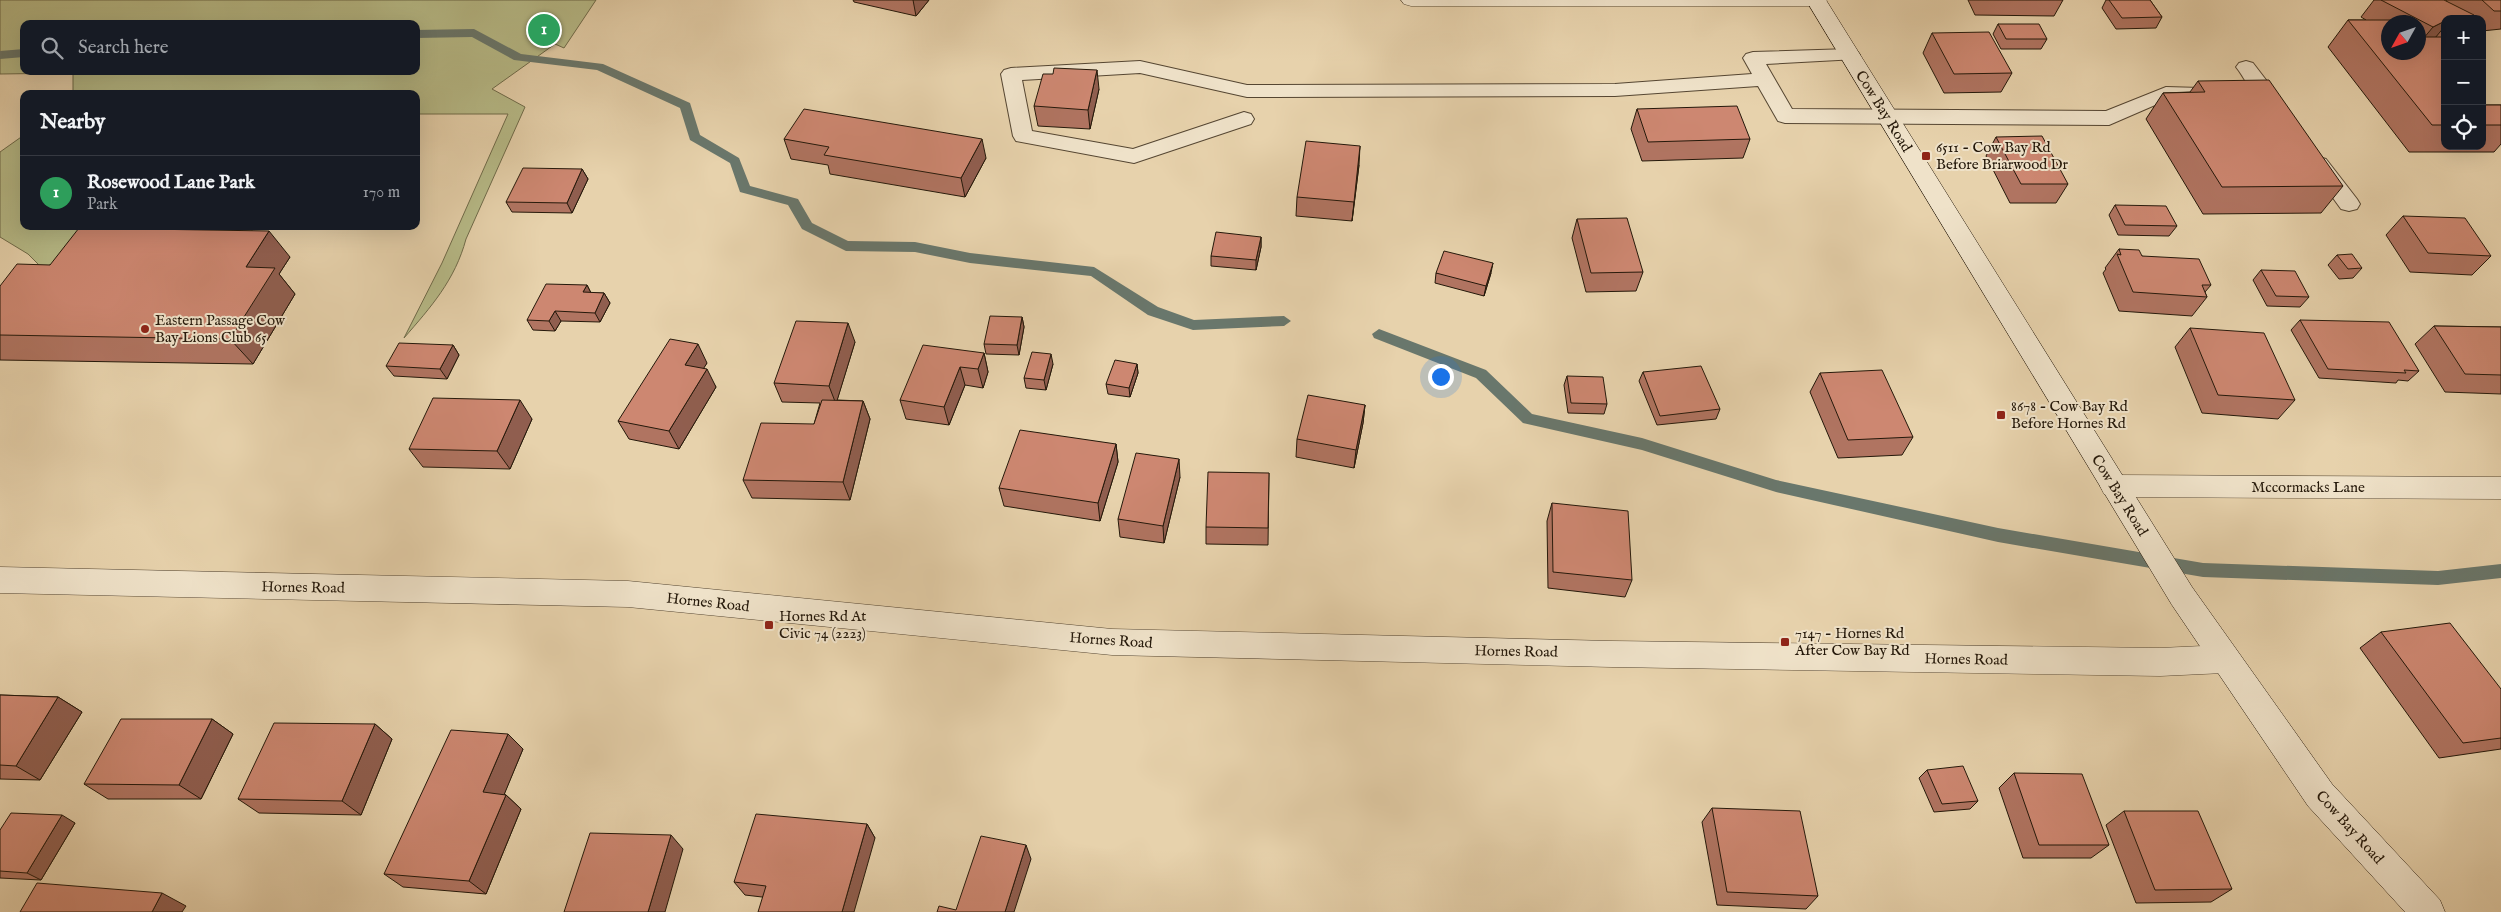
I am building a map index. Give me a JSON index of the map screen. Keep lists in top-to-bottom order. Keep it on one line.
{"streets":{"street":["Cow Bay Road","Mccormacks Lane","Hornes Road"]},"crossings":[["Cow Bay Road","Mccormacks Lane"],["Cow Bay Road","Hornes Road"]],"places":{"transit":["6511 - Cow Bay Rd Before Briarwood Dr","8678 - Cow Bay Rd Before Hornes Rd","Hornes Rd At Civic 74 (2223)","7147 - Hornes Rd After Cow Bay Rd"],"other":["Eastern Passage Cow Bay Lions Club 65"]},"north":"bottom left","page":{"pins":"1","map_buttons":["+","−"],"search":"Search here","heading":"Nearby","list":[{"mark":"1","name":"Rosewood Lane Park","note":"Park","value":"170 m"}]}}
